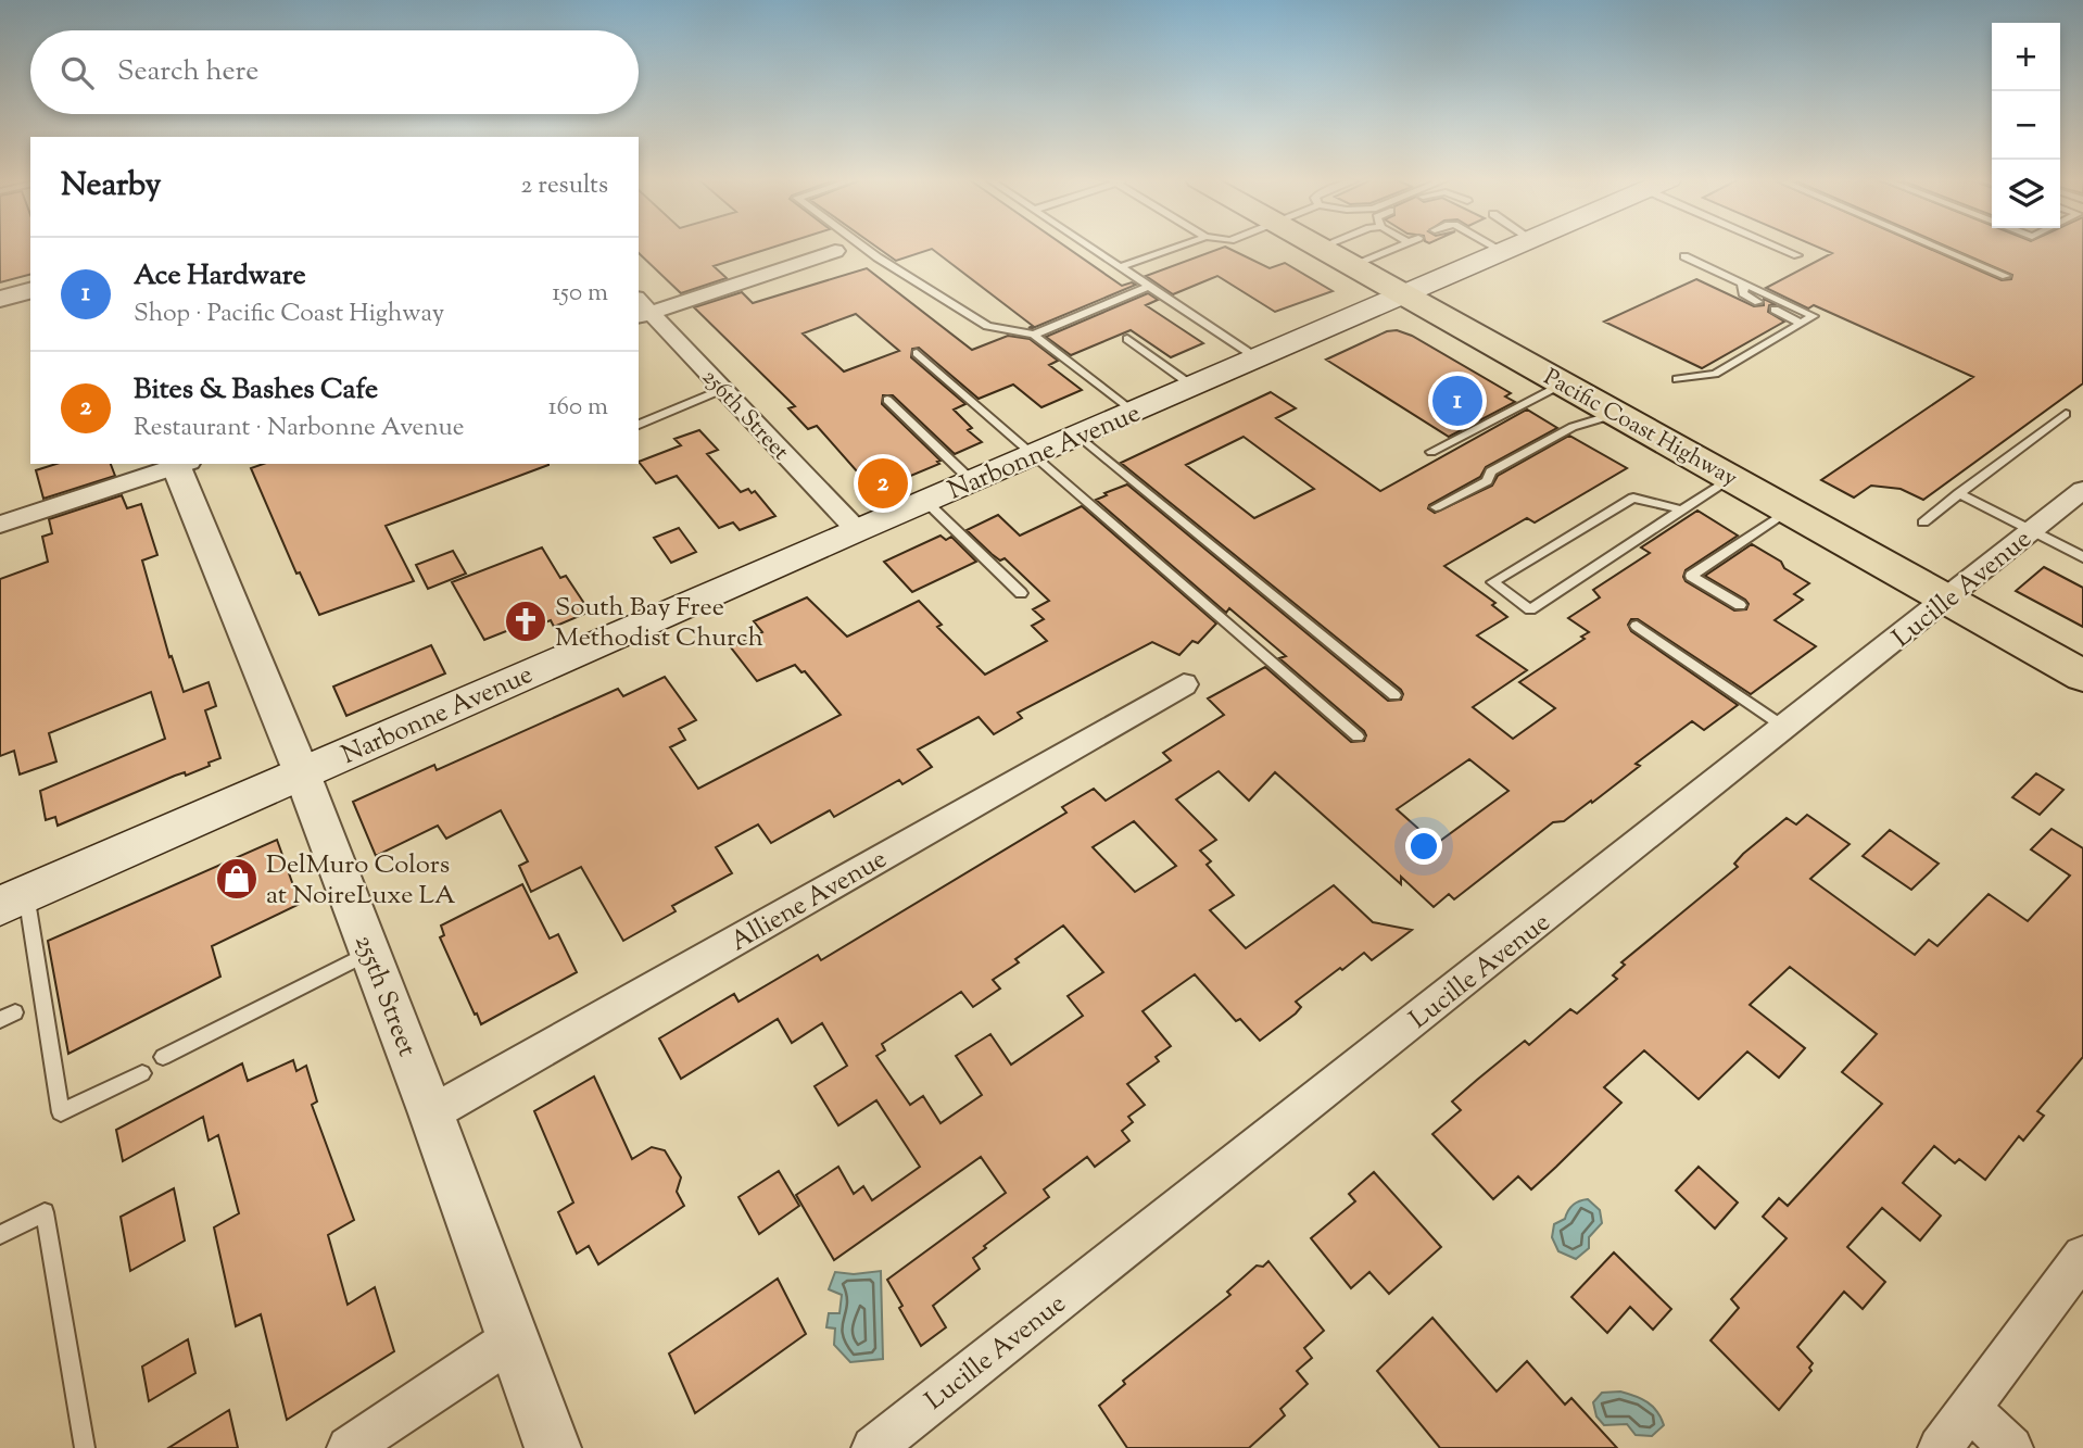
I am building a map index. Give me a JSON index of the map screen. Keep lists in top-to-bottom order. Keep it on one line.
{"streets":{"highway":["Pacific Coast Highway"],"main road":["Narbonne Avenue"],"street":["256th Street","Lucille Avenue","Alliene Avenue","255th Street"]},"crossings":[["256th Street","Narbonne Avenue"],["Pacific Coast Highway","Narbonne Avenue"],["Pacific Coast Highway","Lucille Avenue"],["Narbonne Avenue","255th Street"],["Alliene Avenue","255th Street"]],"places":{"church":["South Bay Free Methodist Church"],"shop":["DelMuro Colors at NoireLuxe LA"]},"page":{"map_buttons":["+","−"],"search":"Search here","heading":["Nearby","2 results"],"list":[{"mark":"1","name":"Ace Hardware","note":"Shop · Pacific Coast Highway","value":"150 m"},{"mark":"2","name":"Bites & Bashes Cafe","note":"Restaurant · Narbonne Avenue","value":"160 m"}],"pins":["1","2"]}}
